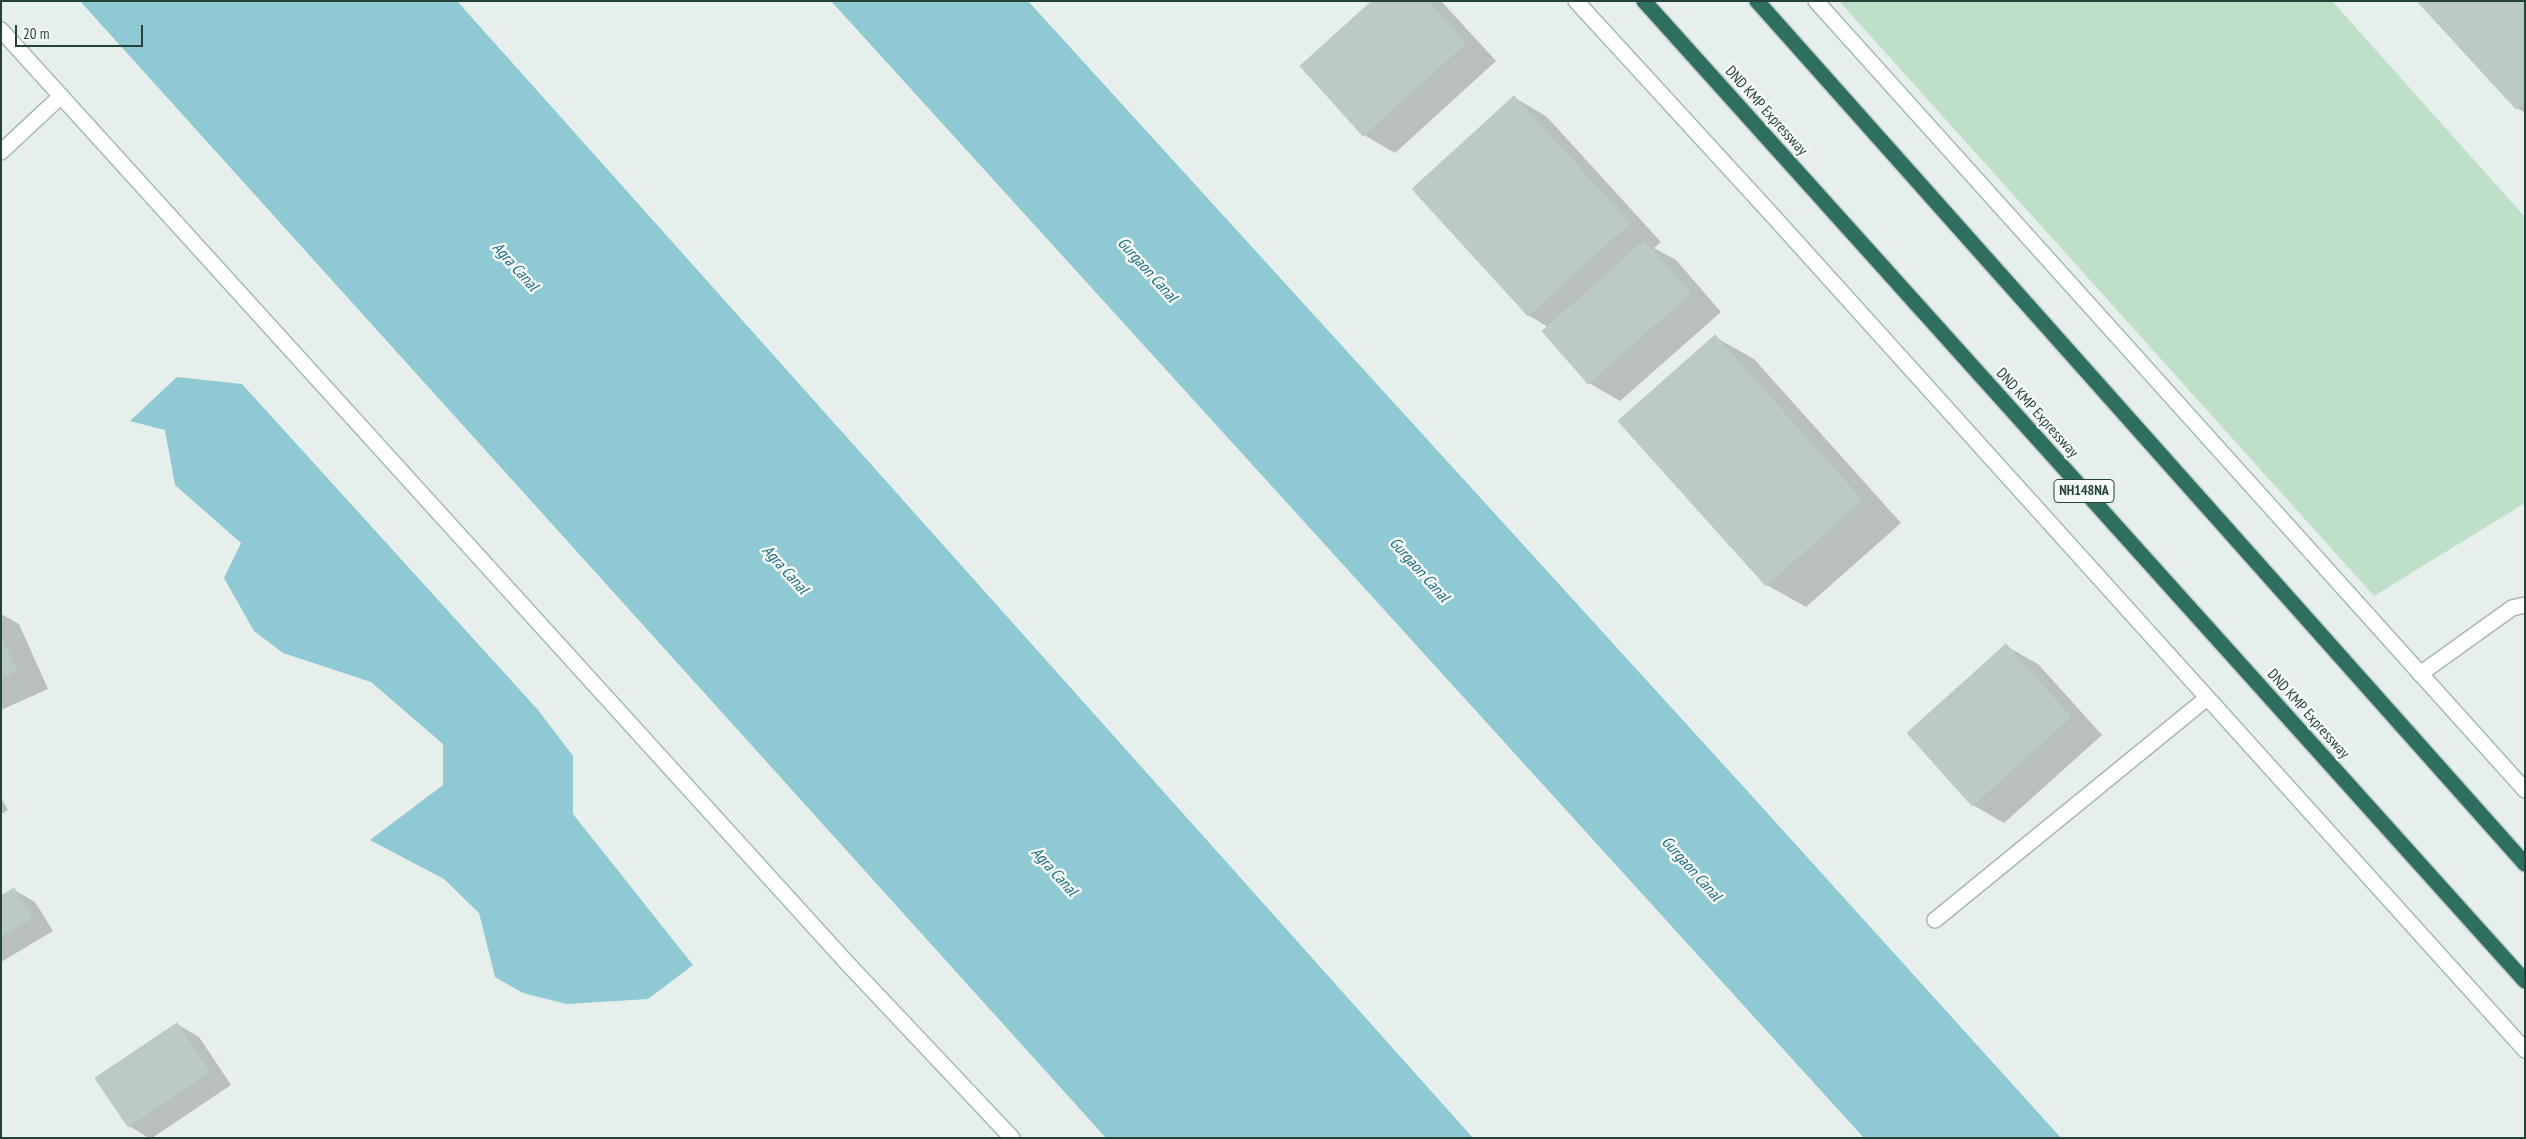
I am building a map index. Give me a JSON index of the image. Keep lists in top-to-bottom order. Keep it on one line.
{"streets":{"highway":["DND KMP Expressway","NH148NA"]},"water":["Agra Canal","Gurgaon Canal"],"scale_bar":"20 m"}
